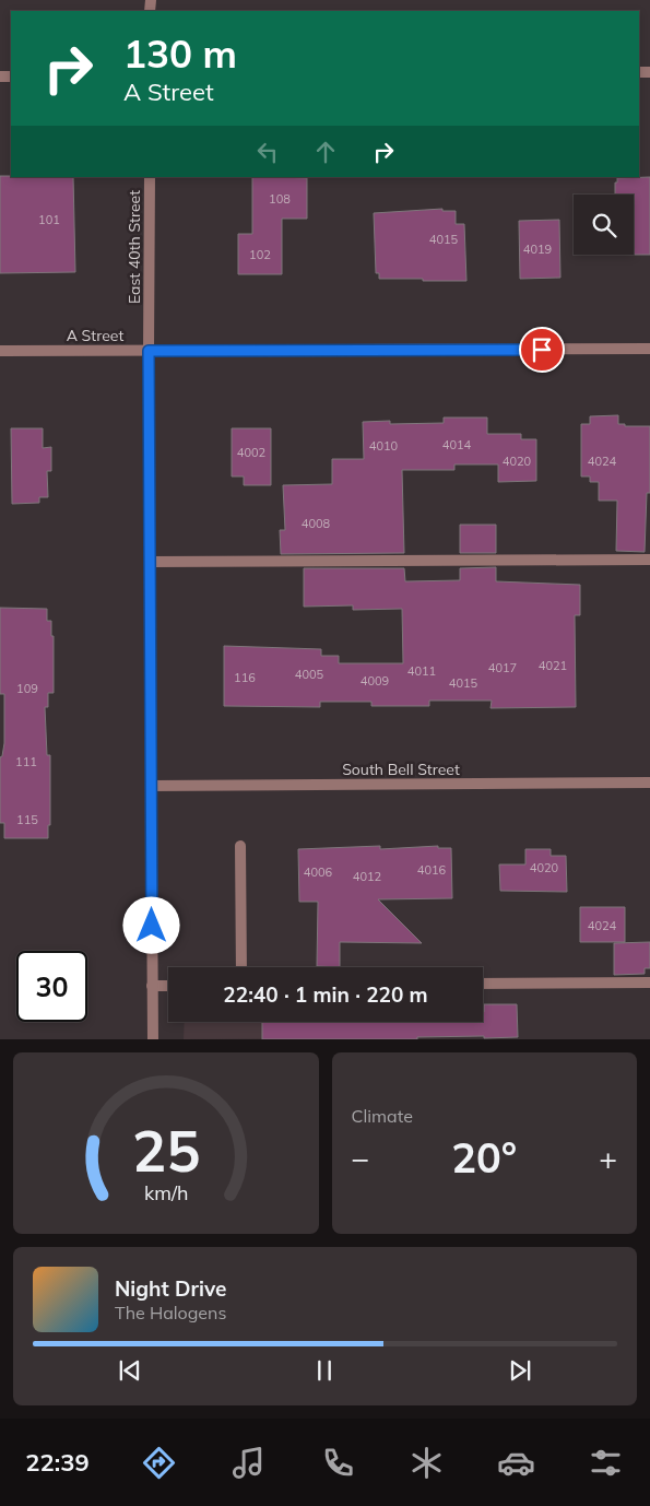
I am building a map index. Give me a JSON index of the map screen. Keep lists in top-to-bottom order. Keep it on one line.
{"streets":{"street":["East 40th Street","A Street","South Bell Street"]},"crossings":[["East 40th Street","A Street"],["East 40th Street","South Bell Street"]],"house_numbers":["108","101","4015","4019","102","4014","4010","4002","4020","4024","4008","4021","4017","4011","4005","116","4009","4015","109","111","115","4020","4016","4006","4012","4024"],"page":{"turn":["130 m","A Street"],"limit":"30","trip":"22:40 · 1 min · 220 m","tile":"Climate","heat":["−","20°","+"],"song":["Night Drive","The Halogens"],"tabs":"22:39","gauge":["25","km/h"]}}
